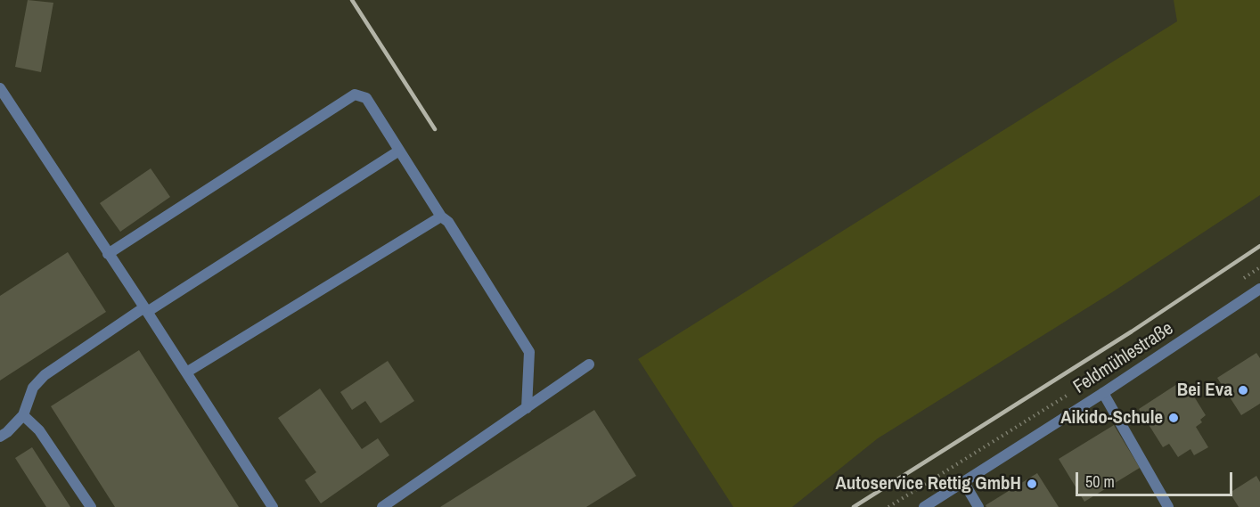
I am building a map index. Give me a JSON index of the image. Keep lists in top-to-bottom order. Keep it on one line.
{"streets":{"street":["Feldmühlestraße"]},"places":["Bei Eva","Aikido-Schule","Autoservice Rettig GmbH"],"scale_bar":"50 m"}
